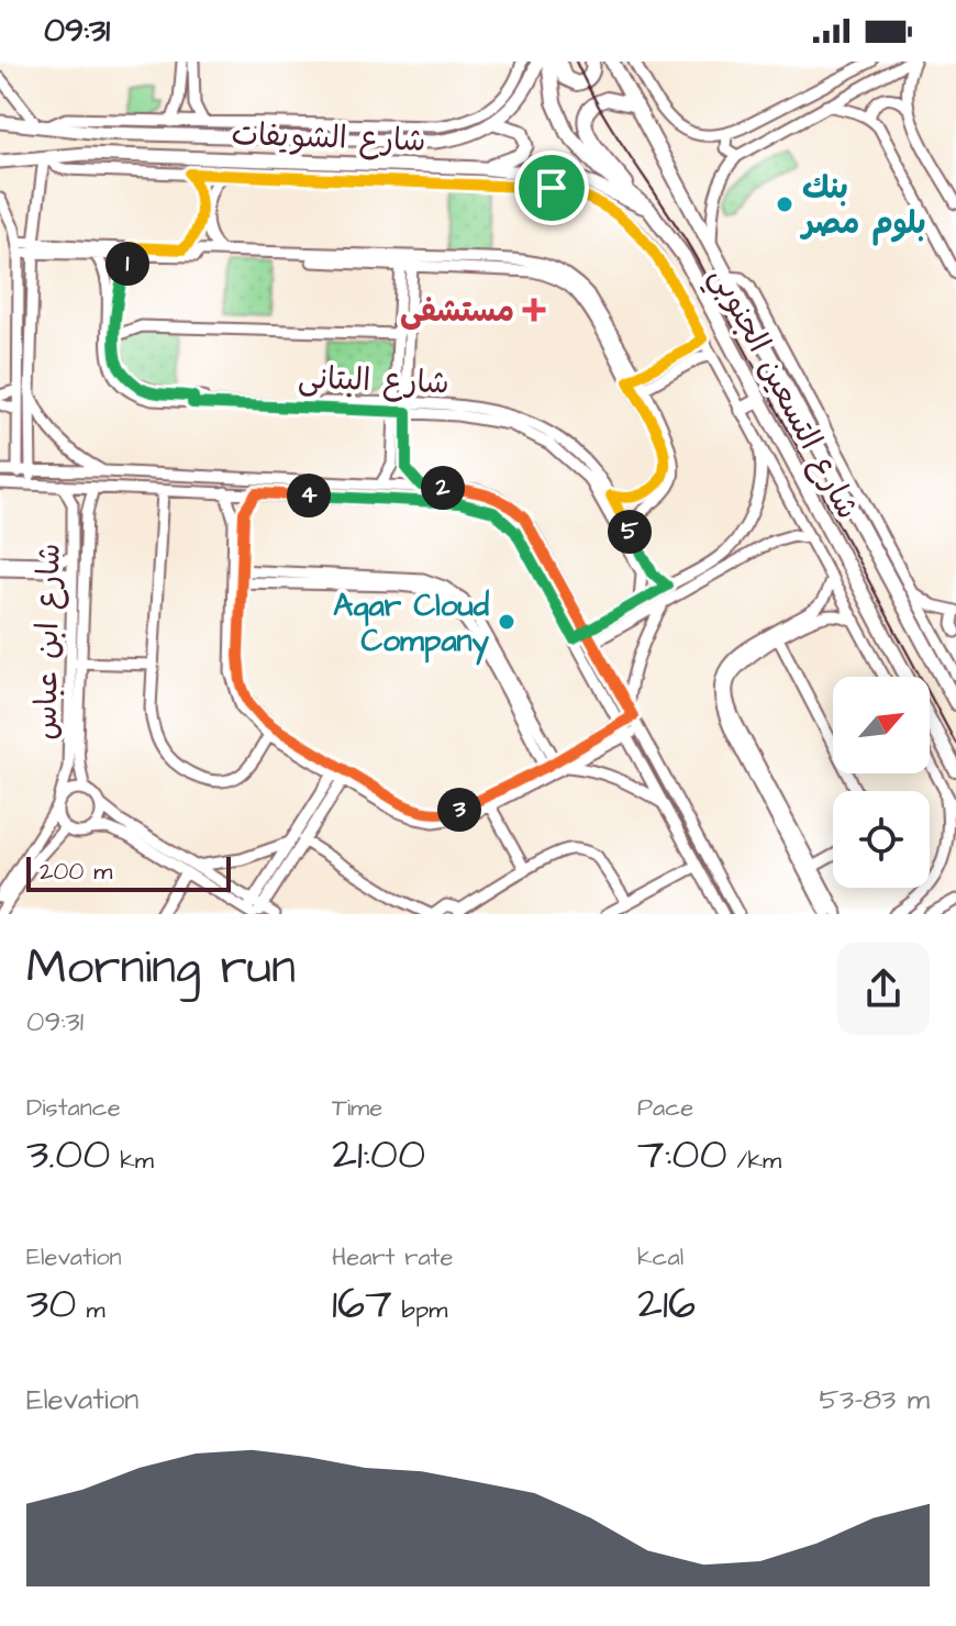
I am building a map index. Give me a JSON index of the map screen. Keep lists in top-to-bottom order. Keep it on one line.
{"streets":{"highway":["شارع التسعين الجنوبي"],"main road":["شارع الشويفات"],"street":["شارع البتانى","شارع ابن عباس"]},"crossings":[["شارع الشويفات","شارع التسعين الجنوبي"]],"places":{"other":["بنك بلوم مصر","Aqar Cloud Company"],"health":["مستشفى"]},"scale_bar":"200 m","north":"top right","page":{"status":"09:31","pins":["1","2","4","5","3"],"scale":"200 m","heading":["Morning run","09:31"],"stats":[["Distance","3.00 km"],["Time","21:00"],["Pace","7:00 /km"],["Elevation","30 m"],["Heart rate","167 bpm"],["kcal","216"]],"chart":["Elevation","53–83 m"]}}
